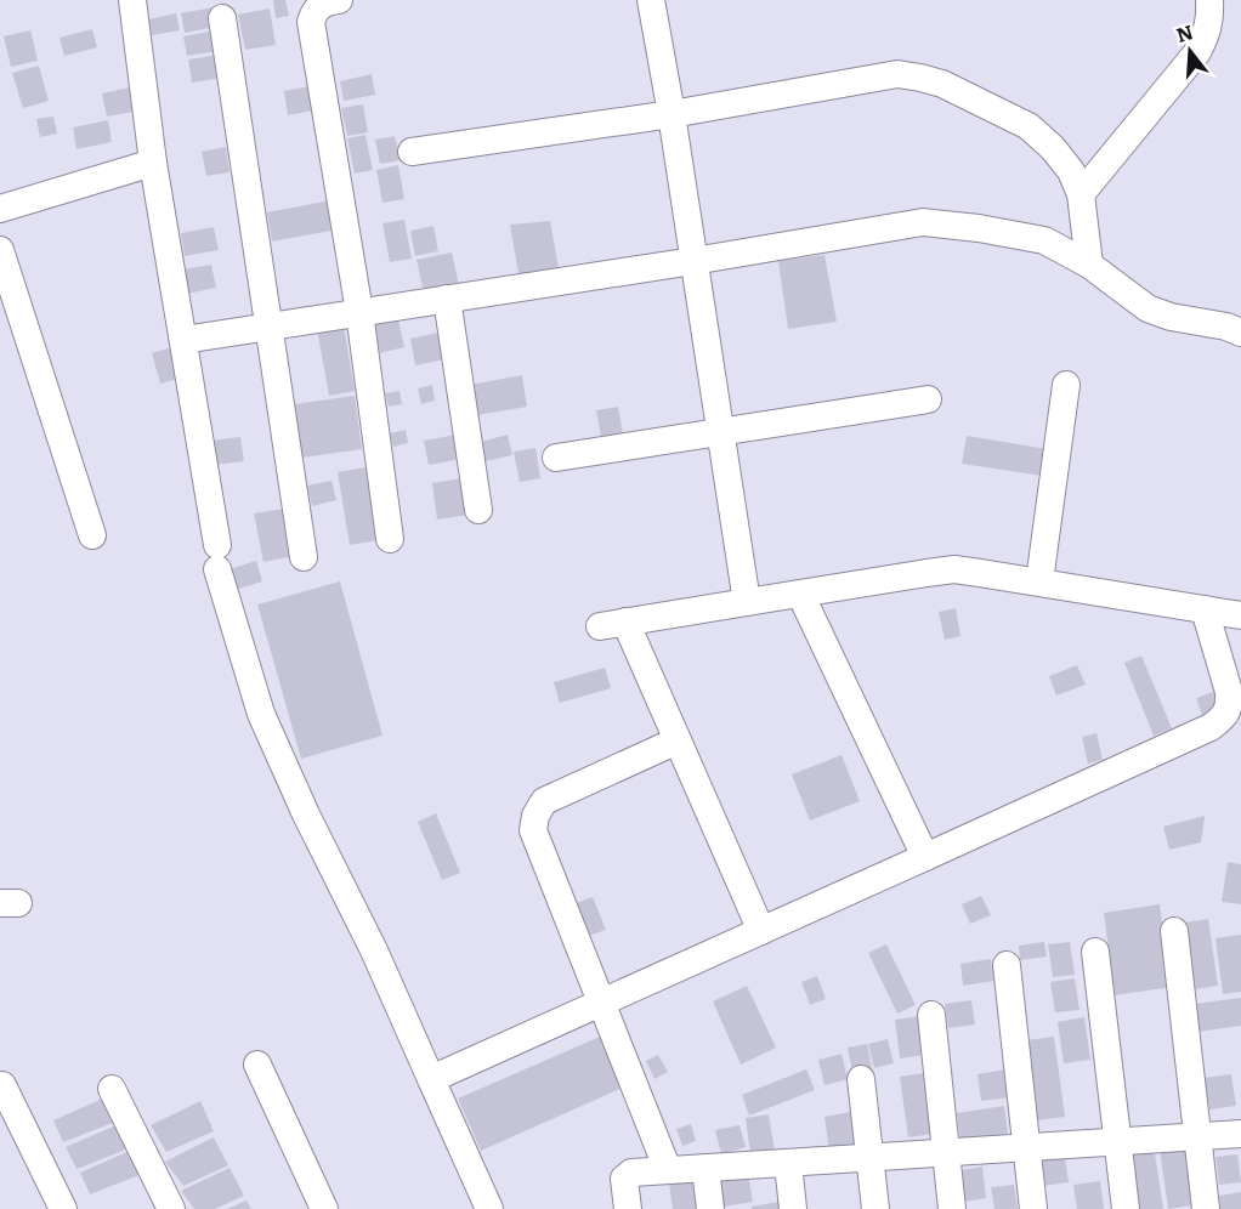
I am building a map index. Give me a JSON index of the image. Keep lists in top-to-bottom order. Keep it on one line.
{"north":"top"}
